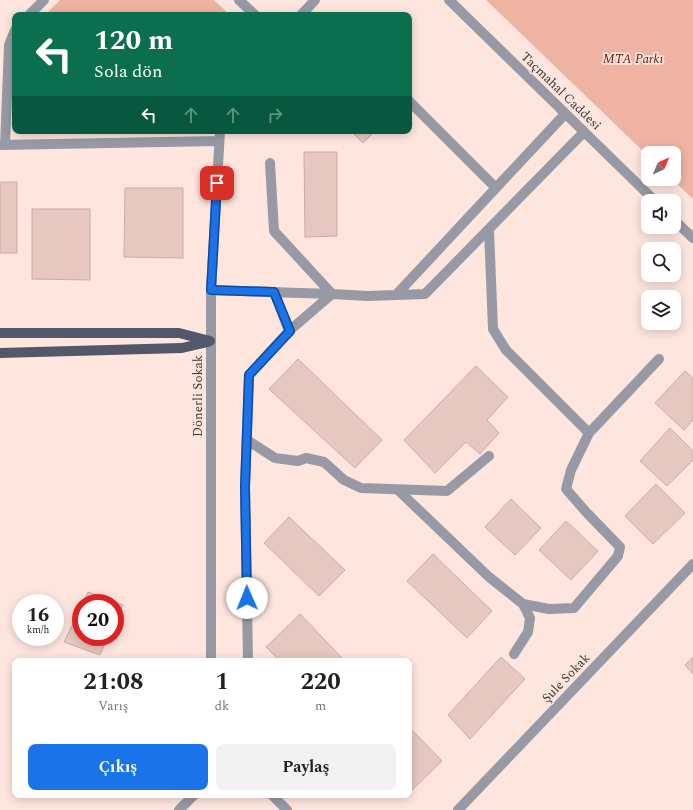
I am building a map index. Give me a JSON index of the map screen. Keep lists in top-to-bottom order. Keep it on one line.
{"streets":{"street":["Taçmahal Caddesi","Dönerli Sokak","Şule Sokak"]},"parks":["MTA Parkı"],"north":"top right","page":{"turn":["120 m","Sola dön"],"speed":"16 km/h","limit":"20","eta":["21:08","Varış","1","dk","220","m"],"buttons":["Çıkış","Paylaş"]}}
